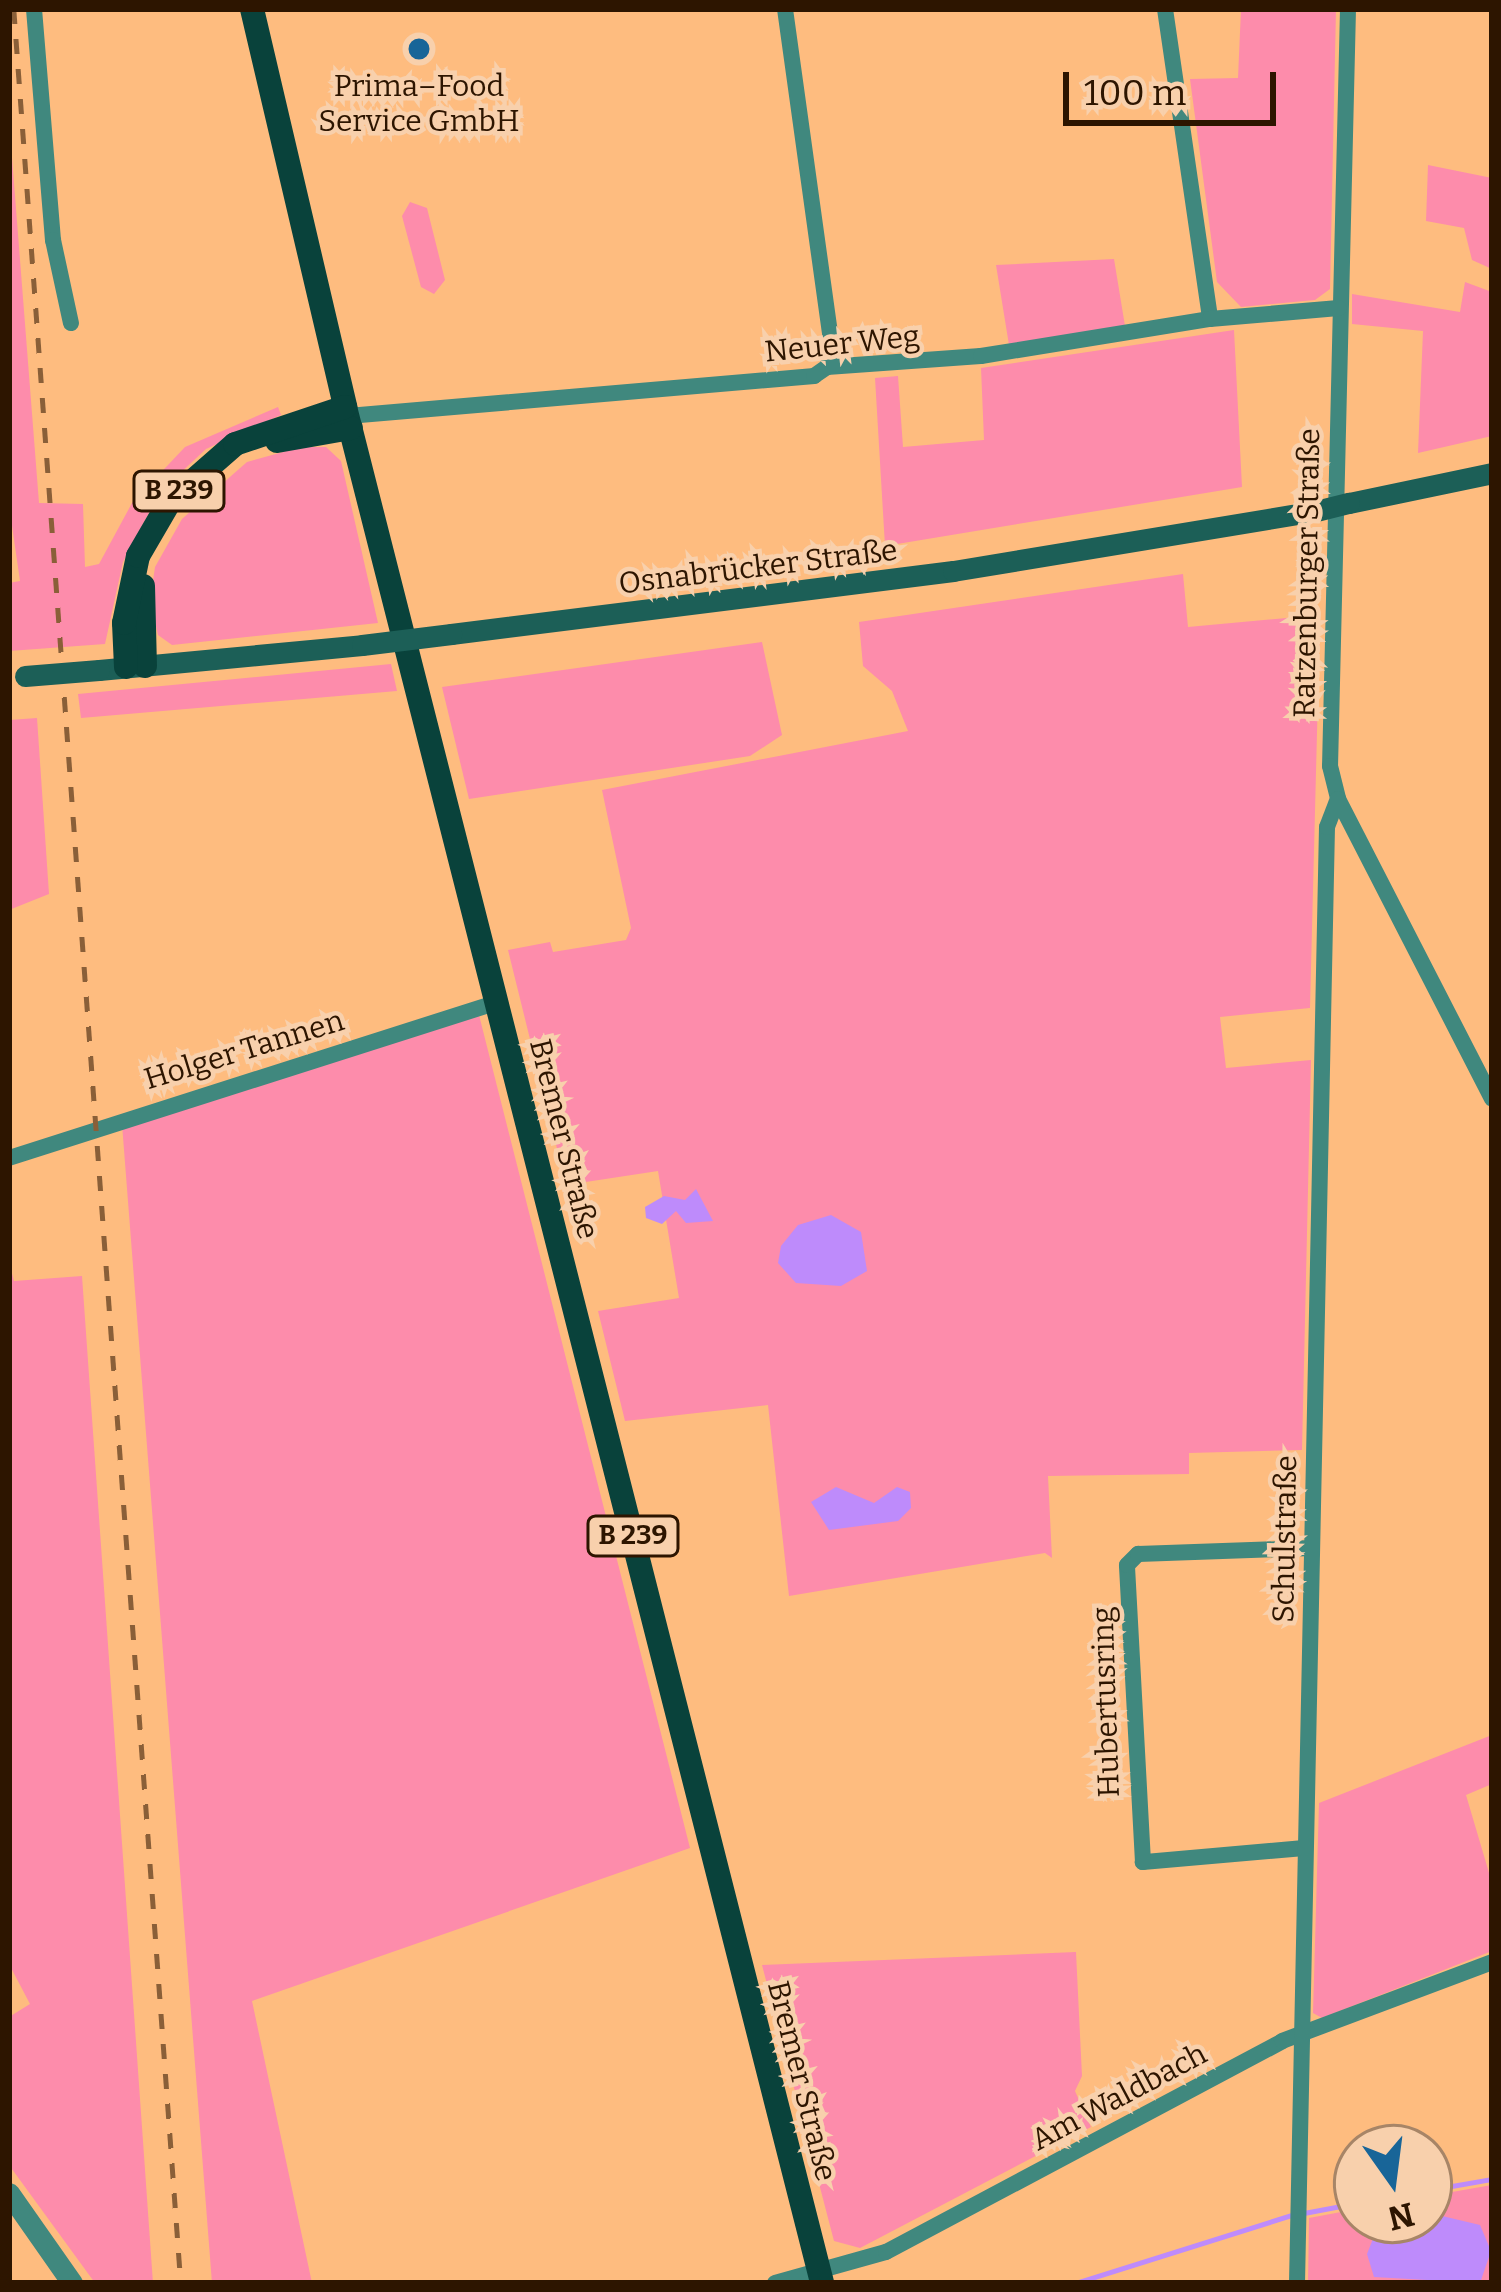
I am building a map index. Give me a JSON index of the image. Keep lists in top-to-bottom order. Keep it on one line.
{"streets":{"main road":["B 239","Osnabrücker Straße","Bremer Straße"],"street":["Neuer Weg","Ratzenburger Straße","Holger Tannen","Schulstraße","Hubertusring","Am Waldbach"]},"crossings":[["Neuer Weg","B 239"],["Neuer Weg","Ratzenburger Straße"],["Neuer Weg","Bremer Straße"],["B 239","Osnabrücker Straße"],["B 239","Bremer Straße"],["Ratzenburger Straße","Schulstraße"],["Holger Tannen","Bremer Straße"],["Bremer Straße","Am Waldbach"],["Schulstraße","Hubertusring"],["Schulstraße","Am Waldbach"]],"places":["Prima–Food Service GmbH"],"scale_bar":"100 m","north":"bottom"}
